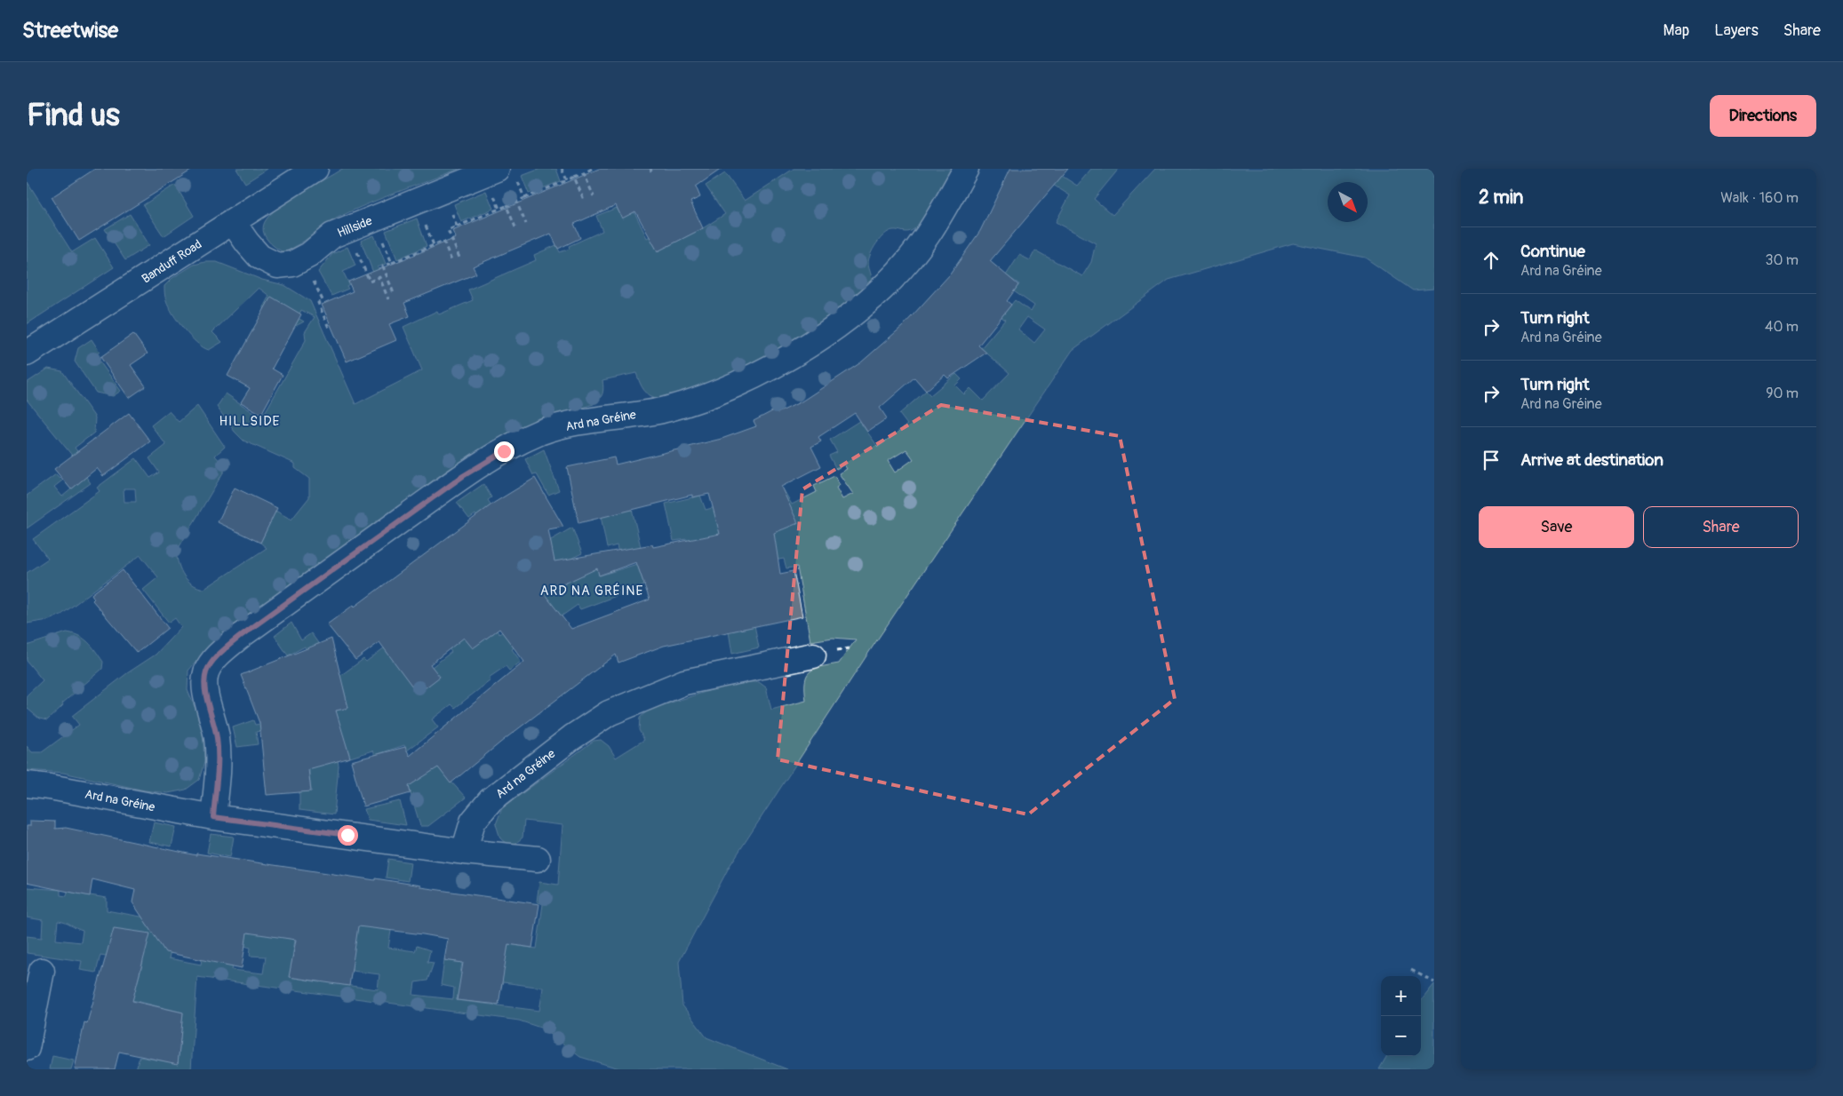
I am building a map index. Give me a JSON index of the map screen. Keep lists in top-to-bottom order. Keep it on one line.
{"streets":{"street":["Hillside","Banduff Road","Ard na Gréine"]},"crossings":[["Hillside","Banduff Road"]],"districts":["HILLSIDE","ARD NA GRÉINE"],"north":"bottom right","page":{"header":"Streetwise","nav":["Map","Layers","Share"],"buttons":["Directions",["Save","Share"]],"title":"Find us","heading":["2 min","Walk · 160 m"],"list":[["Continue","Ard na Gréine","30 m"],["Turn right","Ard na Gréine","40 m"],["Turn right","Ard na Gréine","90 m"],"Arrive at destination"],"map_buttons":["+","−"]}}
